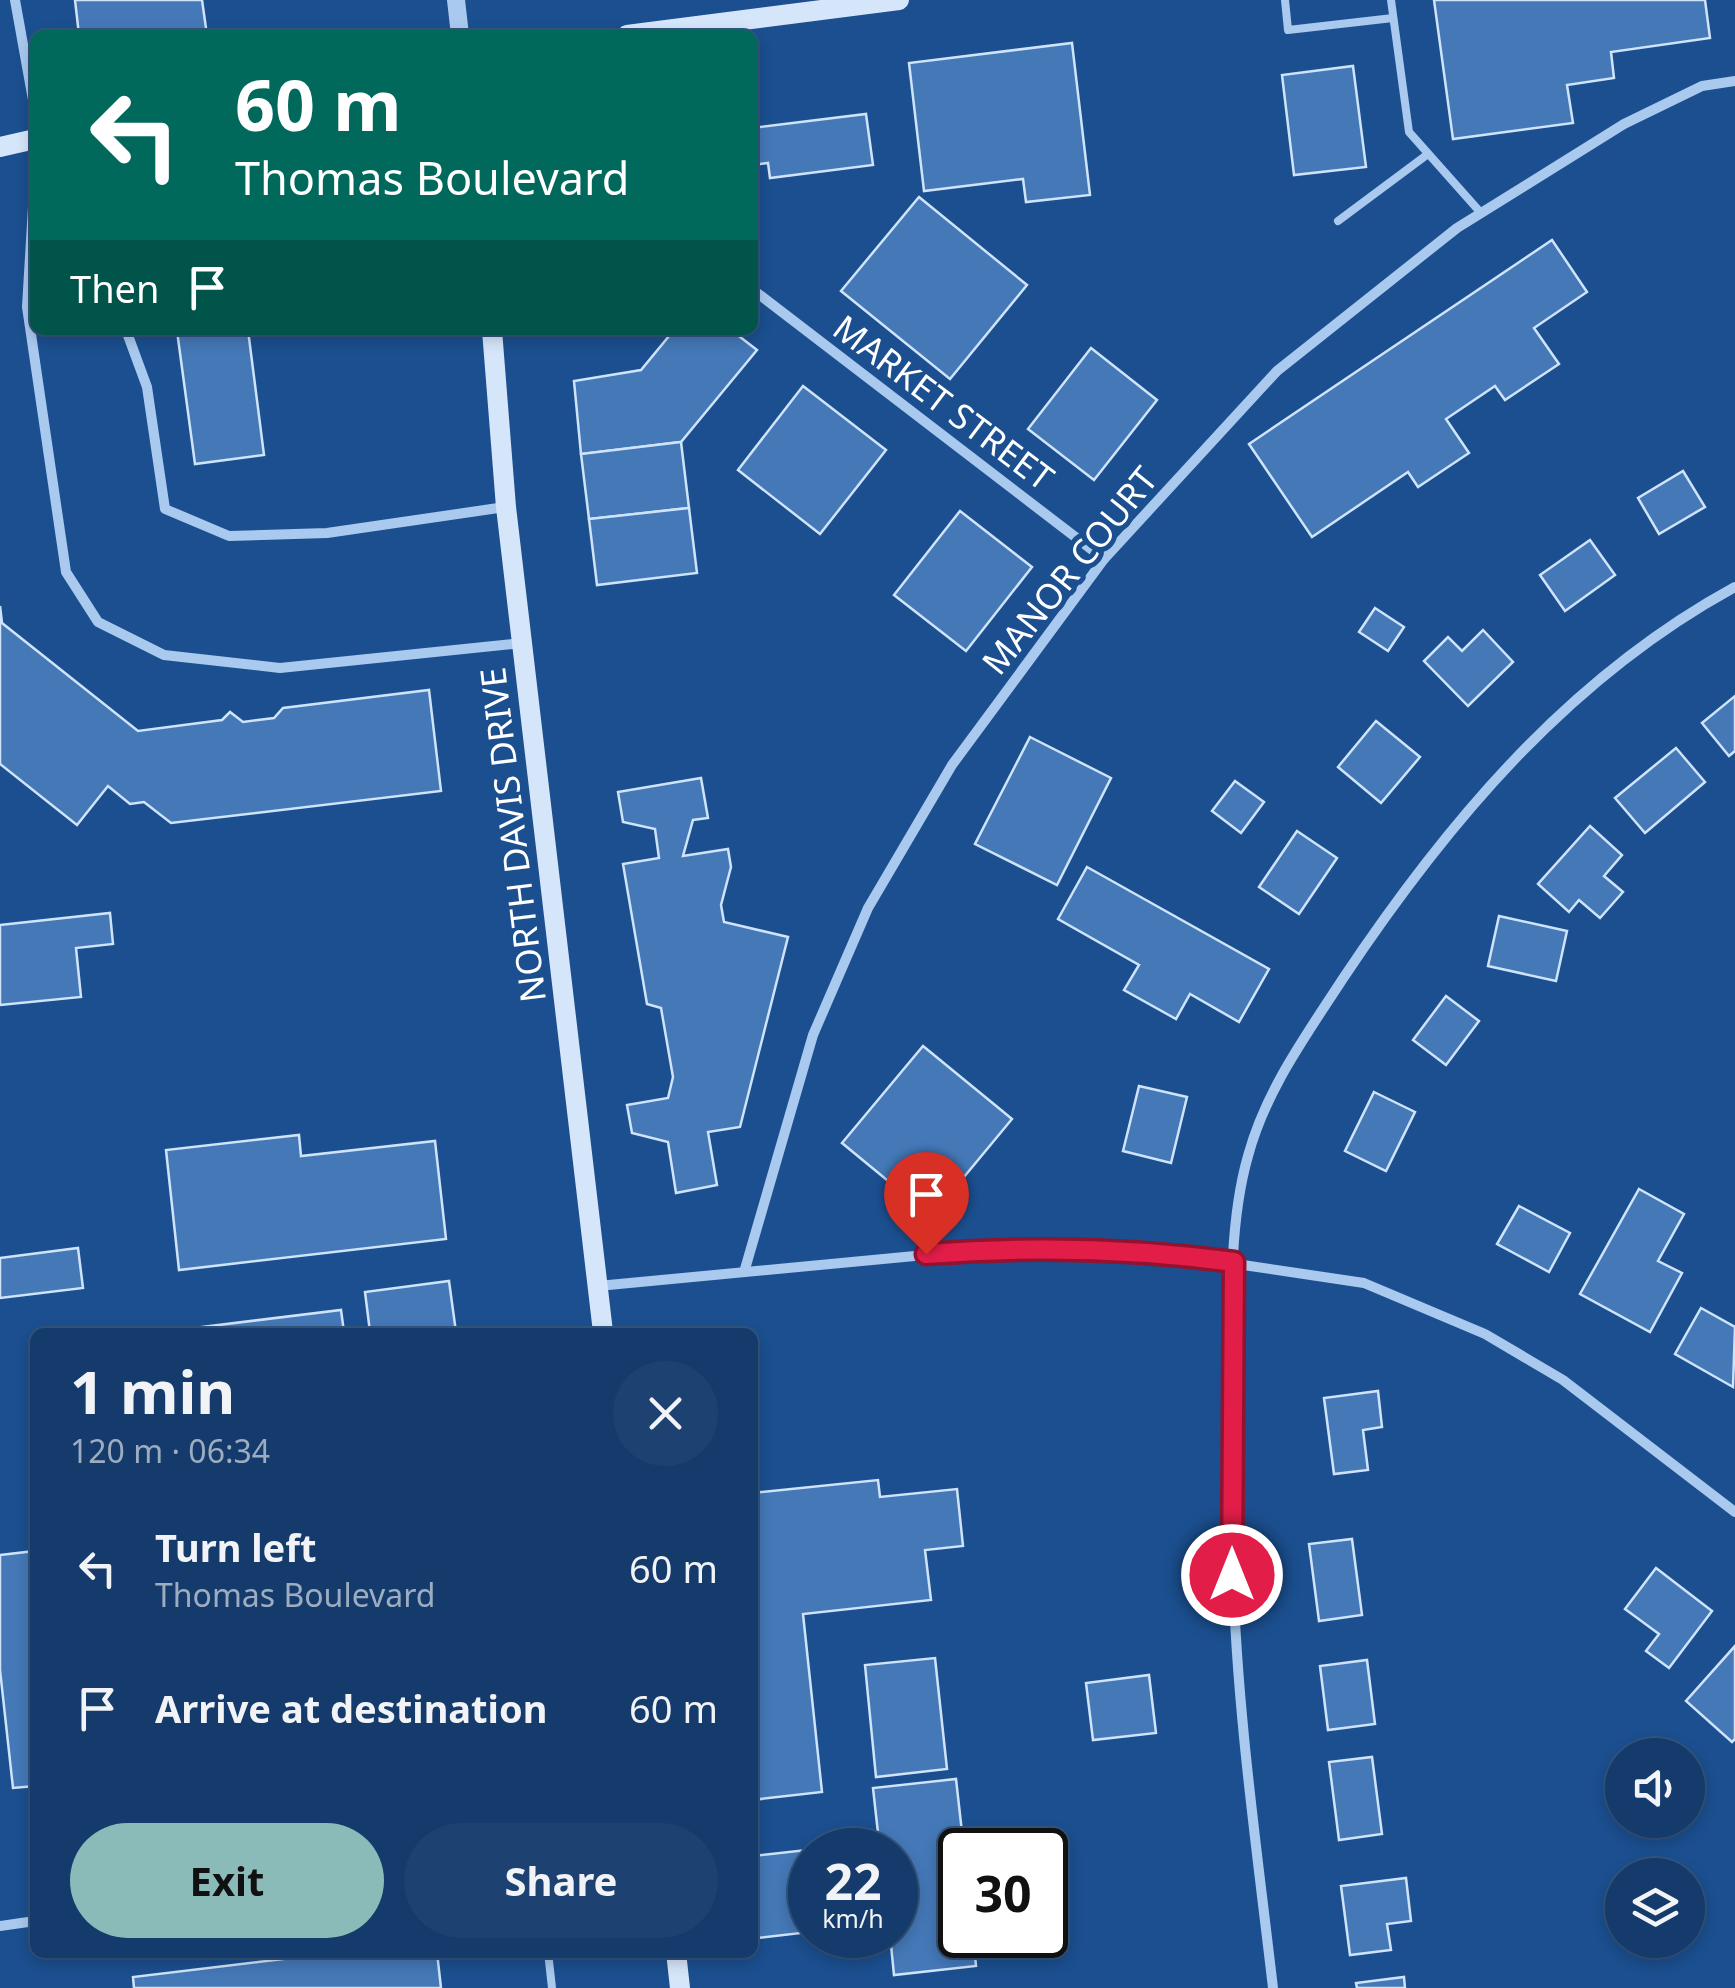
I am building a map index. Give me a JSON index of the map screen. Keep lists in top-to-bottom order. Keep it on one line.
{"streets":{"main road":["NORTH DAVIS DRIVE"],"street":["MARKET STREET","MANOR COURT"]},"crossings":[["MARKET STREET","MANOR COURT"]],"page":{"turn":["60 m","Thomas Boulevard"],"then":"Then","heading":["1 min","120 m · 06:34"],"list":[{"name":"Turn left","note":"Thomas Boulevard","value":"60 m"},{"name":"Arrive at destination","value":"60 m"}],"buttons":["Exit","Share"],"speed":"22 km/h","limit":"30"}}
